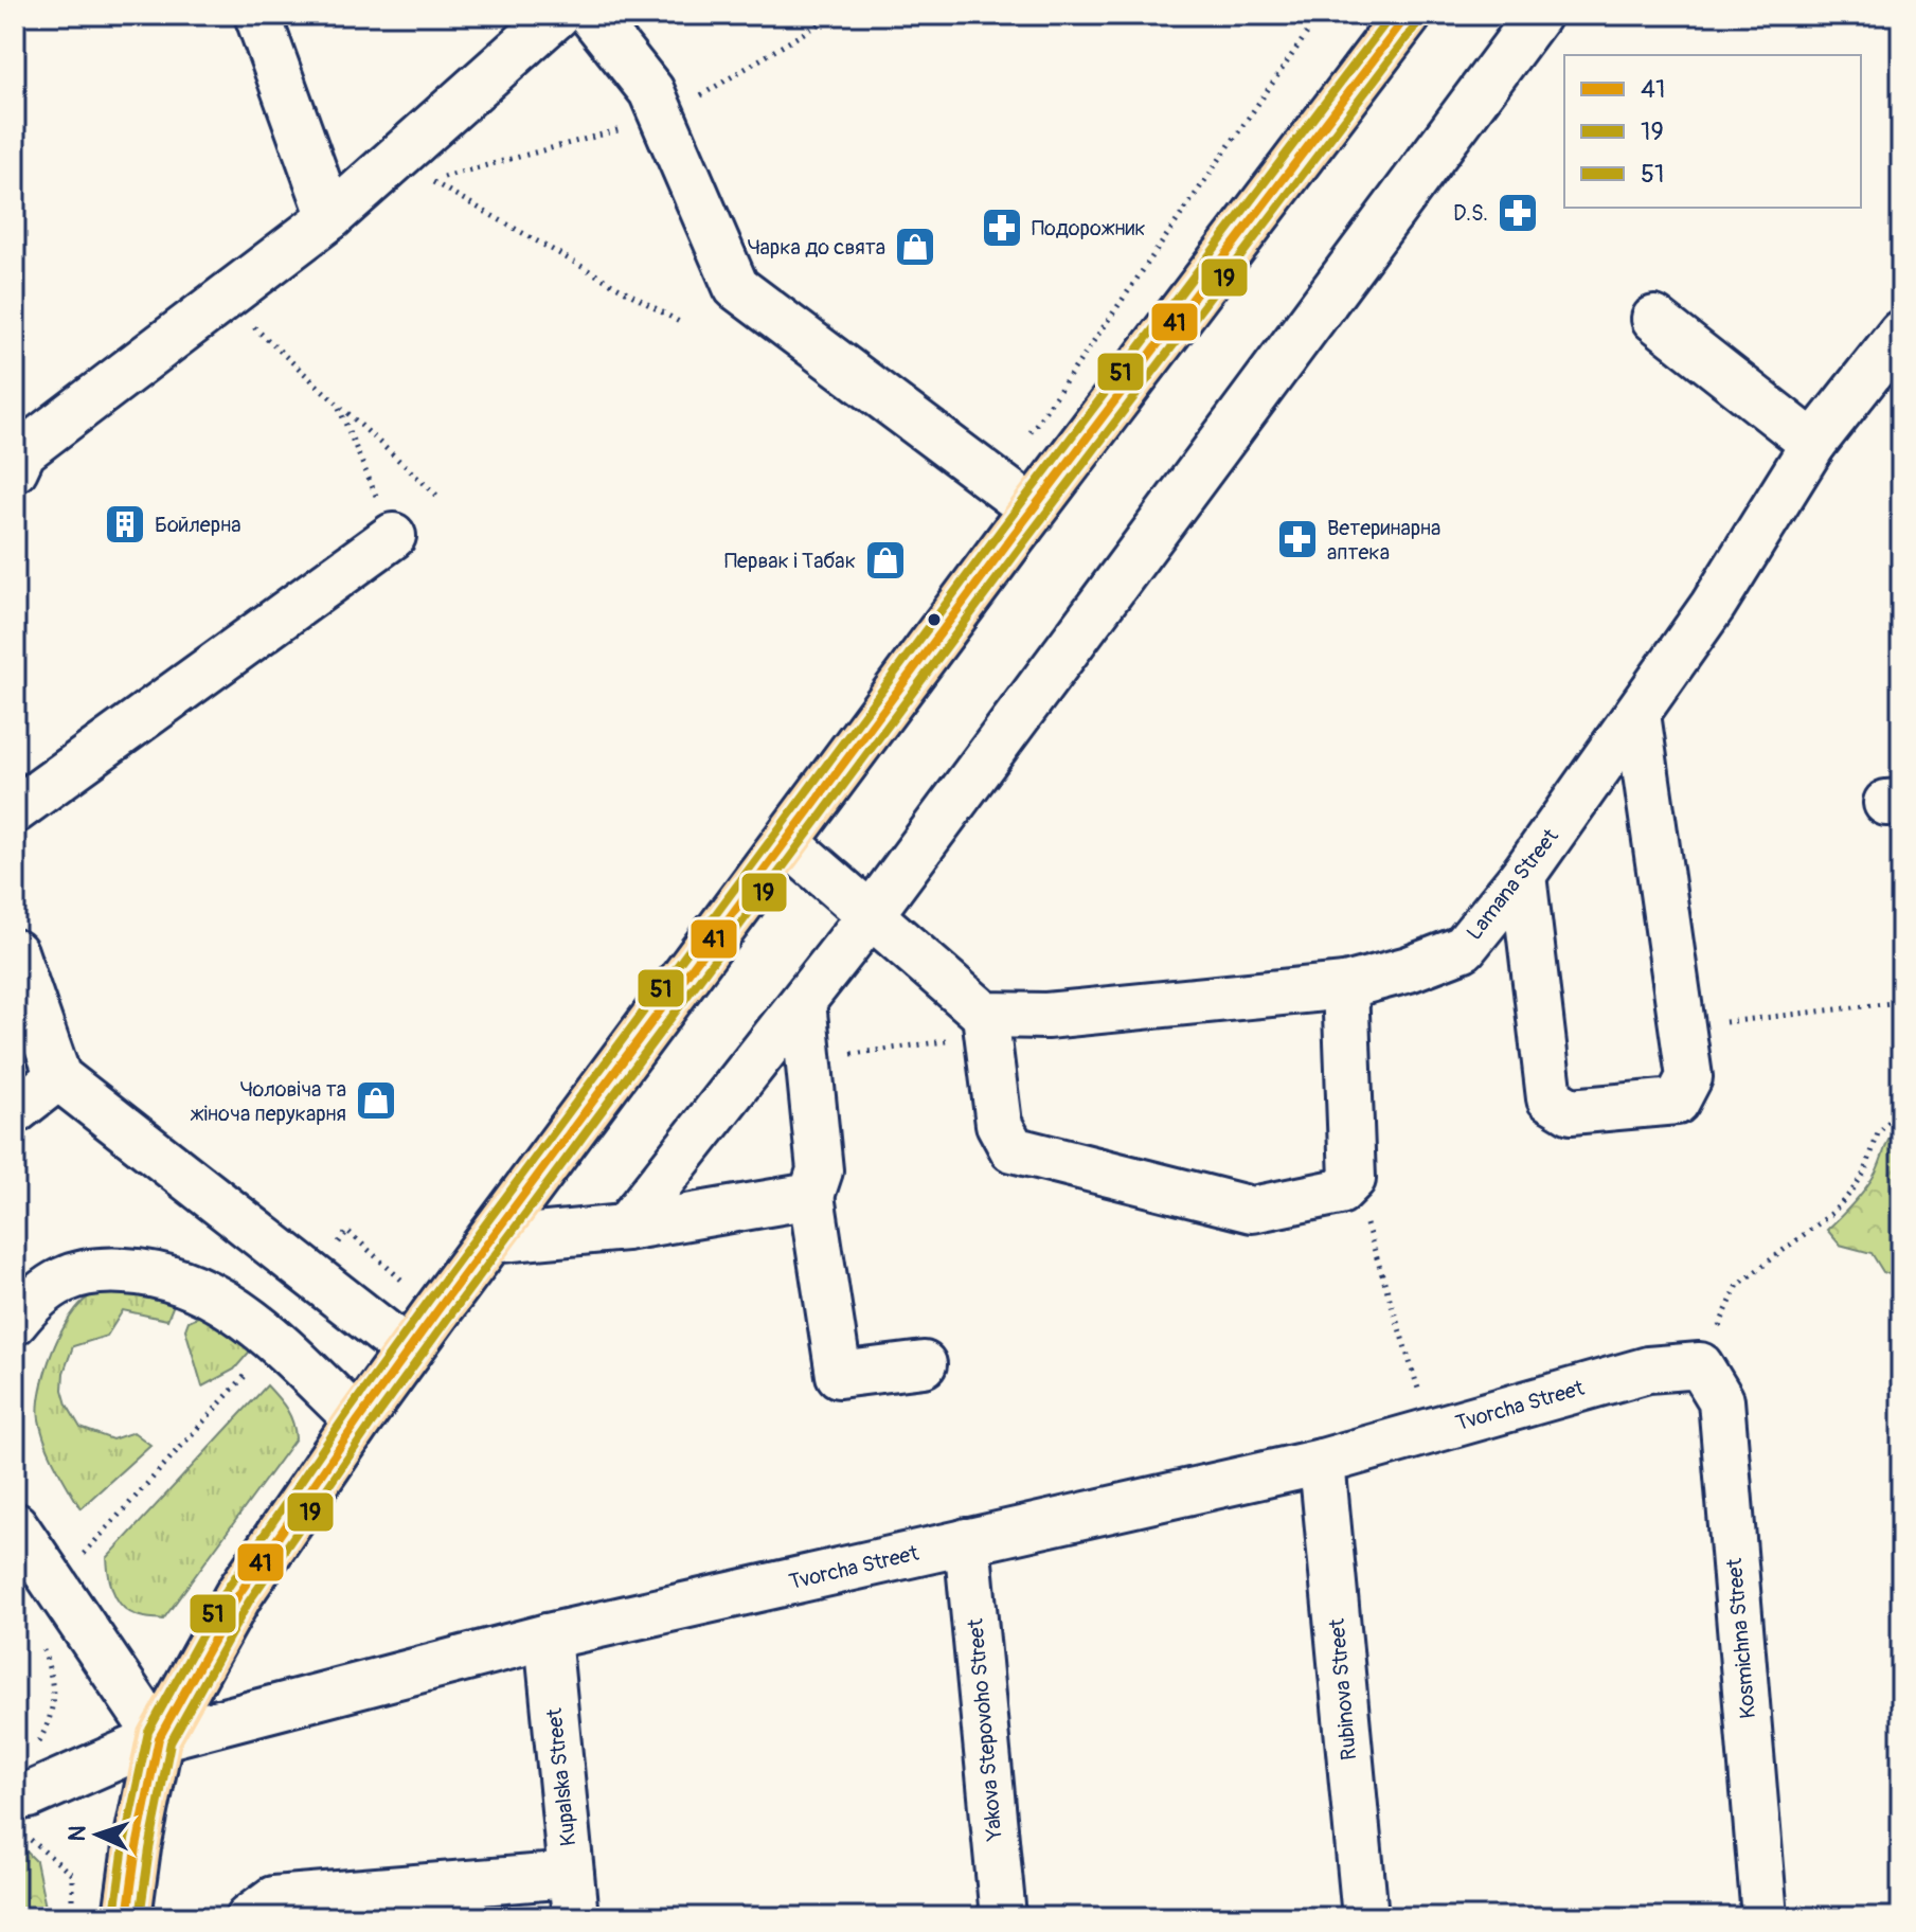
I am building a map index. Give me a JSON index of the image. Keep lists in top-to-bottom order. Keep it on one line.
{"streets":{"street":["Lamana Street","Tvorcha Street","Kosmichna Street","Rubinova Street","Yakova Stepovoho Street","Kupalska Street"]},"crossings":[["Tvorcha Street","Kosmichna Street"],["Tvorcha Street","Rubinova Street"],["Tvorcha Street","Yakova Stepovoho Street"],["Tvorcha Street","Kupalska Street"]],"places":{"pharmacy":["D.S.","Подорожник","Ветеринарна аптека"],"shop":["Чарка до свята","Первак і Табак","Чоловіча та жіноча перукарня"],"building":["Бойлерна"]},"lines":["transit line 41","transit line 51","transit line 19"],"legend":["41","19","51"],"north":"left"}
